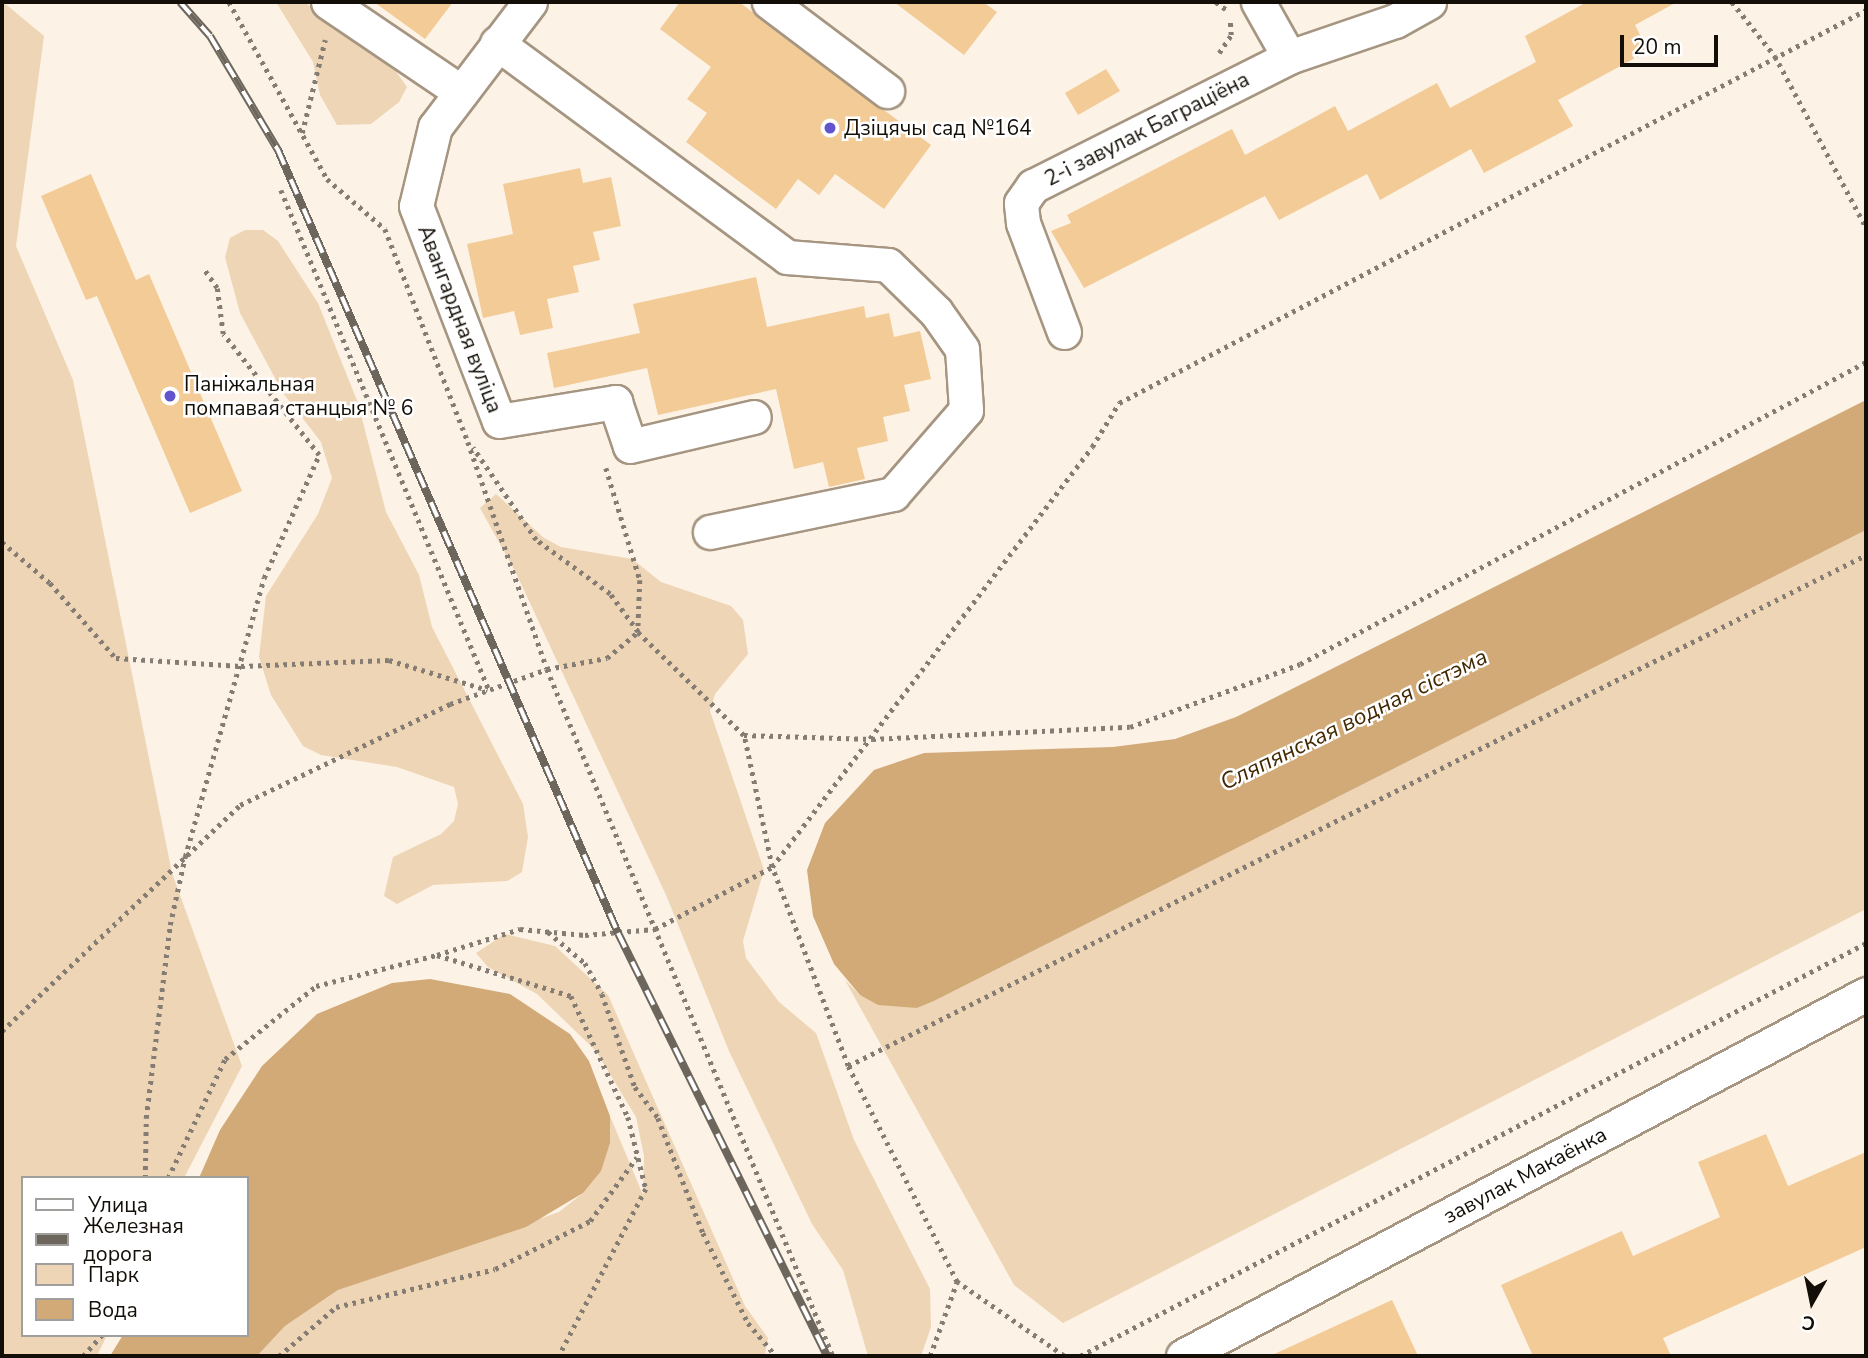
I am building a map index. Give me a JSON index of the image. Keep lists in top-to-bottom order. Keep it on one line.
{"streets":{"street":["2-і завулак Баграціёна","Авангардная вуліца","завулак Макаёнка"]},"water":["Сляпянская водная сістэма"],"places":["Дзіцячы сад №164","Паніжальная помпавая станцыя № 6"],"legend":["Улица","Железная дорога","Парк","Вода"],"scale_bar":"20 m","north":"bottom"}
